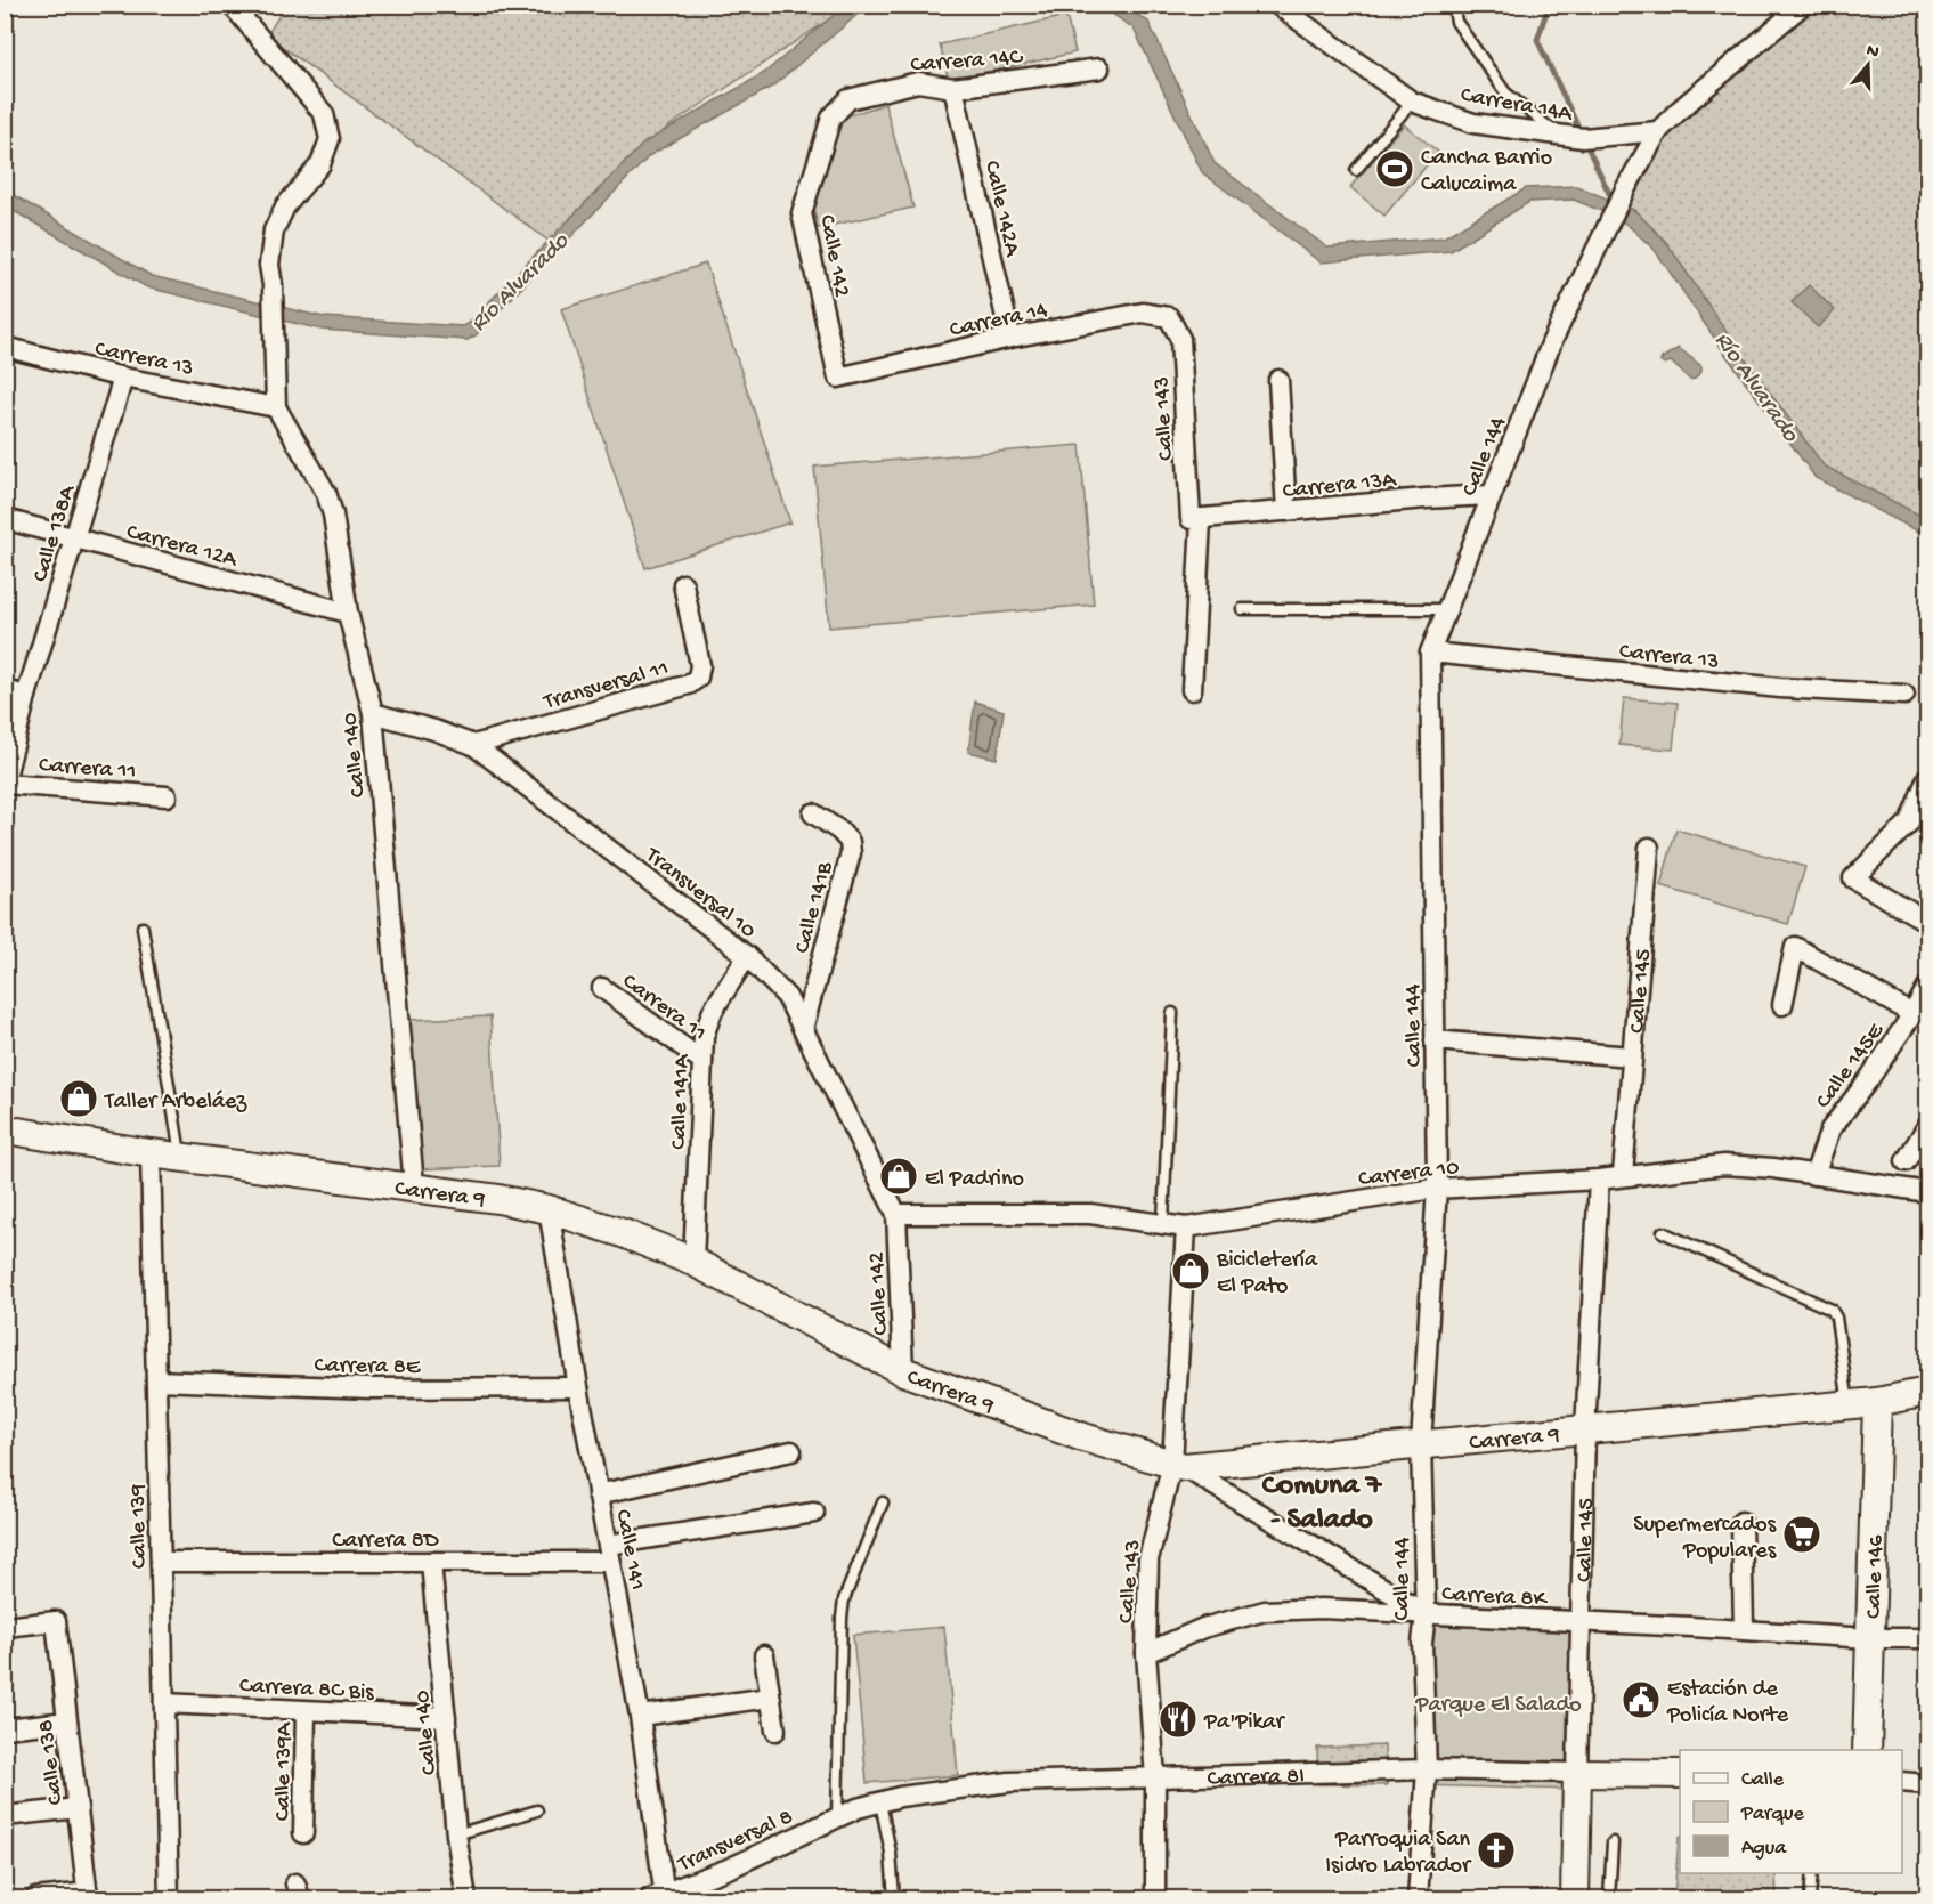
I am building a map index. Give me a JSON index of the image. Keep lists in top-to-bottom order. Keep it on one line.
{"streets":{"street":["Carrera 14C","Carrera 14A","Calle 142A","Calle 142","Carrera 14","Carrera 13","Calle 143","Calle 144","Carrera 13A","Calle 138A","Carrera 12A","Transversal 11","Calle 140","Carrera 11","Transversal 10","Calle 141B","Calle 145","Calle 145E","Calle 141A","Carrera 10","Carrera 9","Carrera 8E","Calle 139","Carrera 8D","Calle 141","Calle 146","Carrera 8K","Carrera 8C Bis","Calle 138","Calle 139A","Carrera 8I","Transversal 8"]},"crossings":[["Carrera 14C","Calle 142A"],["Carrera 14C","Calle 142"],["Carrera 14A","Calle 144"],["Calle 142A","Carrera 14"],["Calle 142","Carrera 14"],["Calle 142","Transversal 10"],["Calle 142","Carrera 10"],["Calle 142","Carrera 9"],["Carrera 14","Calle 143"],["Carrera 13","Calle 144"],["Carrera 13","Calle 138A"],["Carrera 13","Calle 140"],["Calle 143","Carrera 13A"],["Calle 143","Carrera 10"],["Calle 143","Carrera 9"],["Calle 143","Carrera 8K"],["Calle 143","Carrera 8I"],["Calle 144","Carrera 13A"],["Calle 144","Carrera 10"],["Calle 144","Carrera 9"],["Calle 144","Carrera 8K"],["Calle 144","Carrera 8I"],["Calle 138A","Carrera 12A"],["Calle 138A","Carrera 11"],["Carrera 12A","Calle 140"],["Transversal 11","Transversal 10"],["Calle 140","Transversal 10"],["Calle 140","Carrera 9"],["Calle 140","Carrera 8D"],["Calle 140","Carrera 8C Bis"],["Carrera 11","Calle 141A"],["Transversal 10","Calle 141B"],["Transversal 10","Calle 141A"],["Transversal 10","Carrera 10"],["Calle 145","Carrera 10"],["Calle 145","Carrera 9"],["Calle 145","Carrera 8K"],["Calle 145","Carrera 8I"],["Calle 145E","Carrera 10"],["Calle 141A","Carrera 9"],["Carrera 9","Calle 139"],["Carrera 9","Calle 141"],["Carrera 9","Calle 146"],["Carrera 8E","Calle 139"],["Carrera 8E","Calle 141"],["Calle 139","Carrera 8D"],["Calle 139","Carrera 8C Bis"],["Carrera 8D","Calle 141"],["Calle 141","Transversal 8"],["Calle 146","Carrera 8K"],["Carrera 8C Bis","Calle 139A"],["Carrera 8I","Transversal 8"]],"districts":["Comuna 7 - Salado"],"water":["Río Alvarado"],"parks":["Parque El Salado"],"places":{"sports":["Cancha Barrio Calucaima"],"shop":["Taller Arbeláez","El Padrino","Bicicletería El Pato"],"supermarket":["Supermercados Populares"],"public building":["Estación de Policía Norte"],"restaurant":["Pa'Pikar"],"church":["Parroquia San Isidro Labrador"]},"legend":["Calle","Parque","Agua"],"north":"top"}
